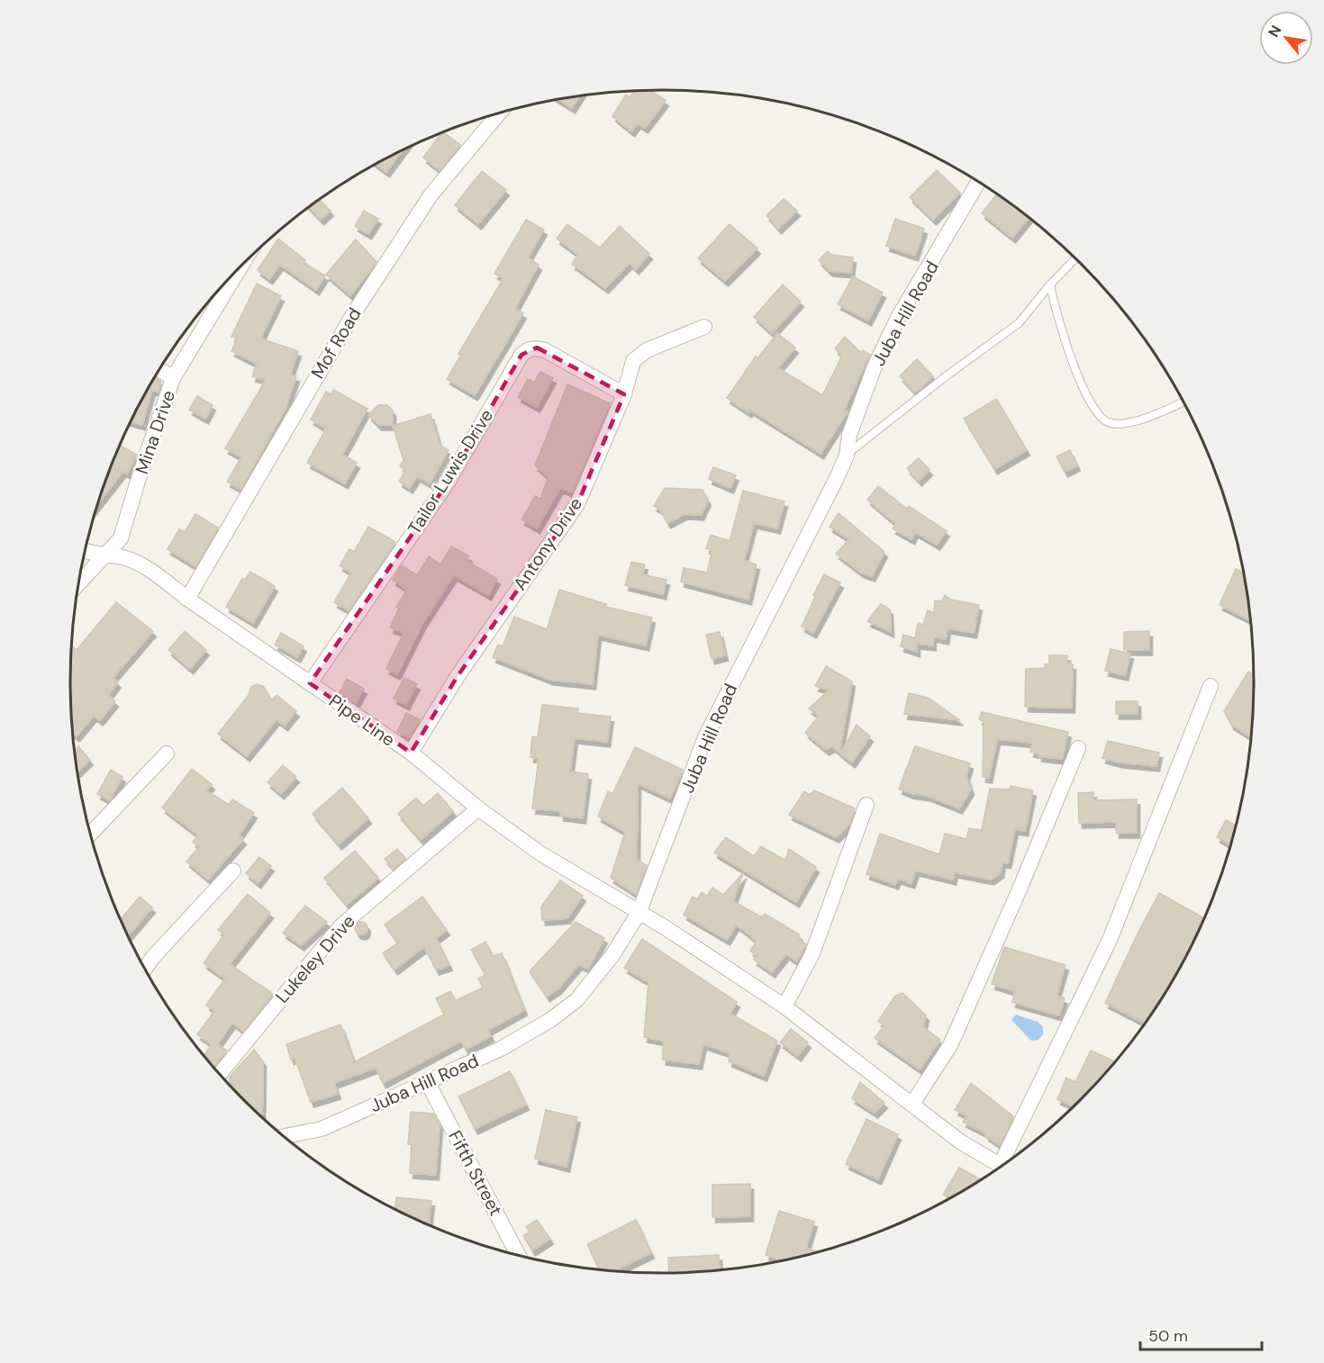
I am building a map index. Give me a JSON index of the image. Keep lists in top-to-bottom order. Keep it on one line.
{"streets":{"street":["Juba Hill Road","Mof Road","Mina Drive","Tailor Luwis Drive","Antony Drive","Pipe Line","Lukeley Drive","Fifth Street"]},"crossings":[["Juba Hill Road","Pipe Line"],["Juba Hill Road","Fifth Street"],["Mof Road","Pipe Line"],["Mina Drive","Pipe Line"],["Tailor Luwis Drive","Antony Drive"],["Tailor Luwis Drive","Pipe Line"],["Antony Drive","Pipe Line"],["Pipe Line","Lukeley Drive"]],"scale_bar":"50 m","north":"top left"}
